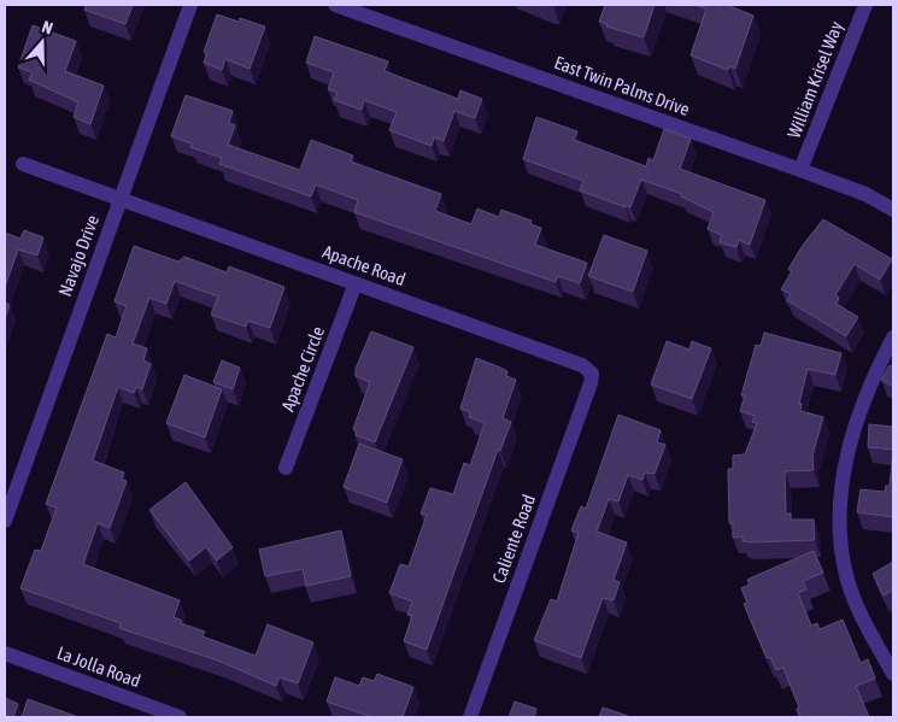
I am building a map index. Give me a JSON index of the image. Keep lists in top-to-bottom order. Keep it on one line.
{"streets":{"street":["William Krisel Way","East Twin Palms Drive","Navajo Drive","Apache Road","Apache Circle","Caliente Road","La Jolla Road"]},"crossings":[["William Krisel Way","East Twin Palms Drive"],["Navajo Drive","Apache Road"],["Apache Road","Apache Circle"],["Apache Road","Caliente Road"]],"north":"top"}
